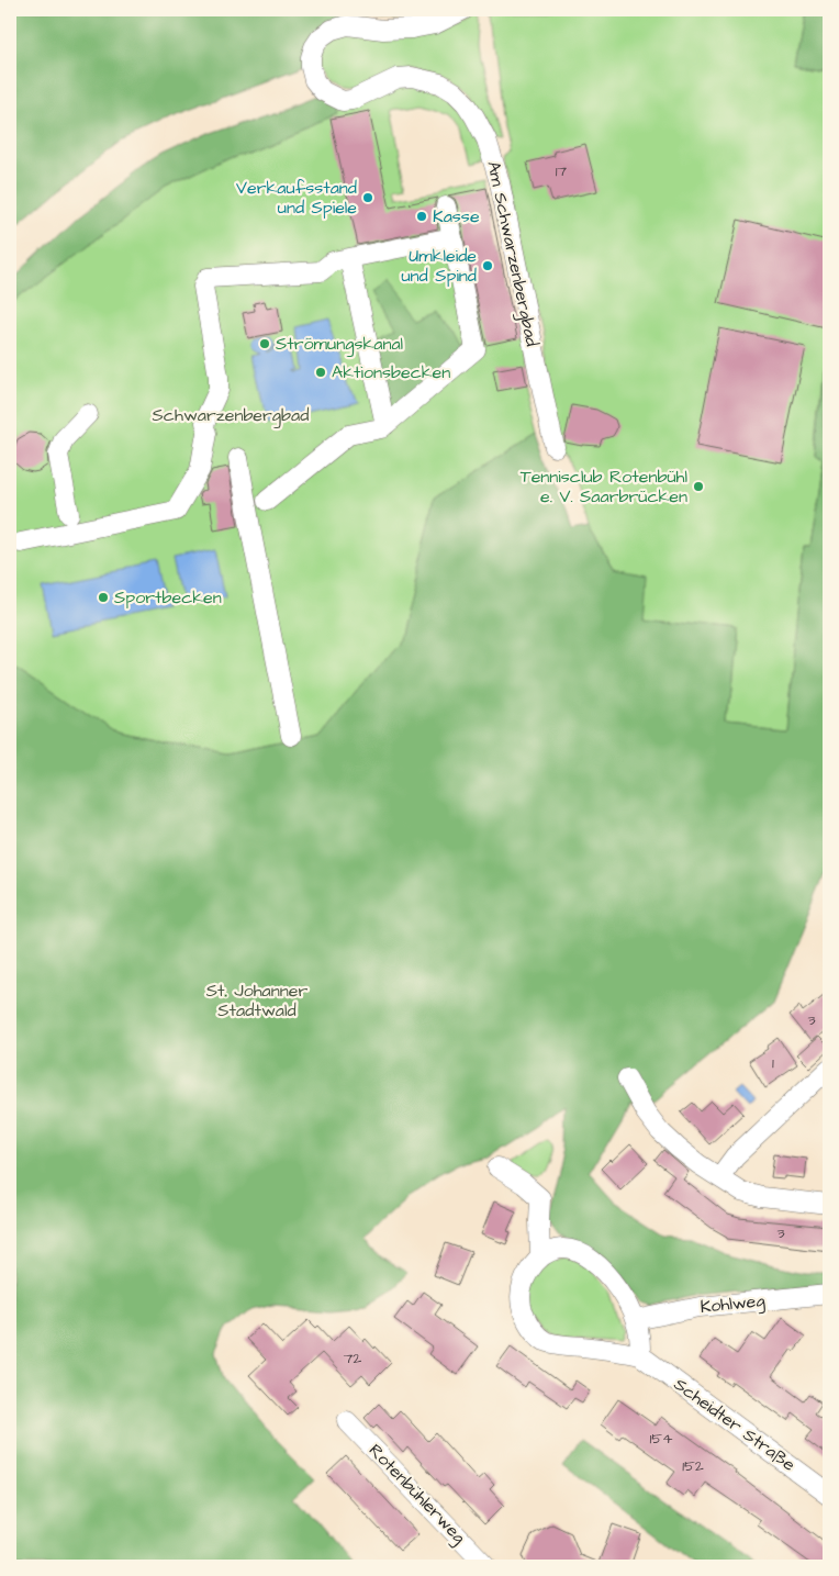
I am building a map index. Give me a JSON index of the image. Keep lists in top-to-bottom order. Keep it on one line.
{"streets":{"street":["Am Schwarzenbergbad","Kohlweg","Scheidter Straße","Rotenbühlerweg"]},"parks":["Schwarzenbergbad","St. Johanner Stadtwald"],"places":["Verkaufsstand und Spiele","Kasse","Umkleide und Spind","Strömungskanal","Aktionsbecken","Tennisclub Rotenbühl e. V. Saarbrücken","Sportbecken"],"house_numbers":["17","3","1","3","72","154","152"]}
